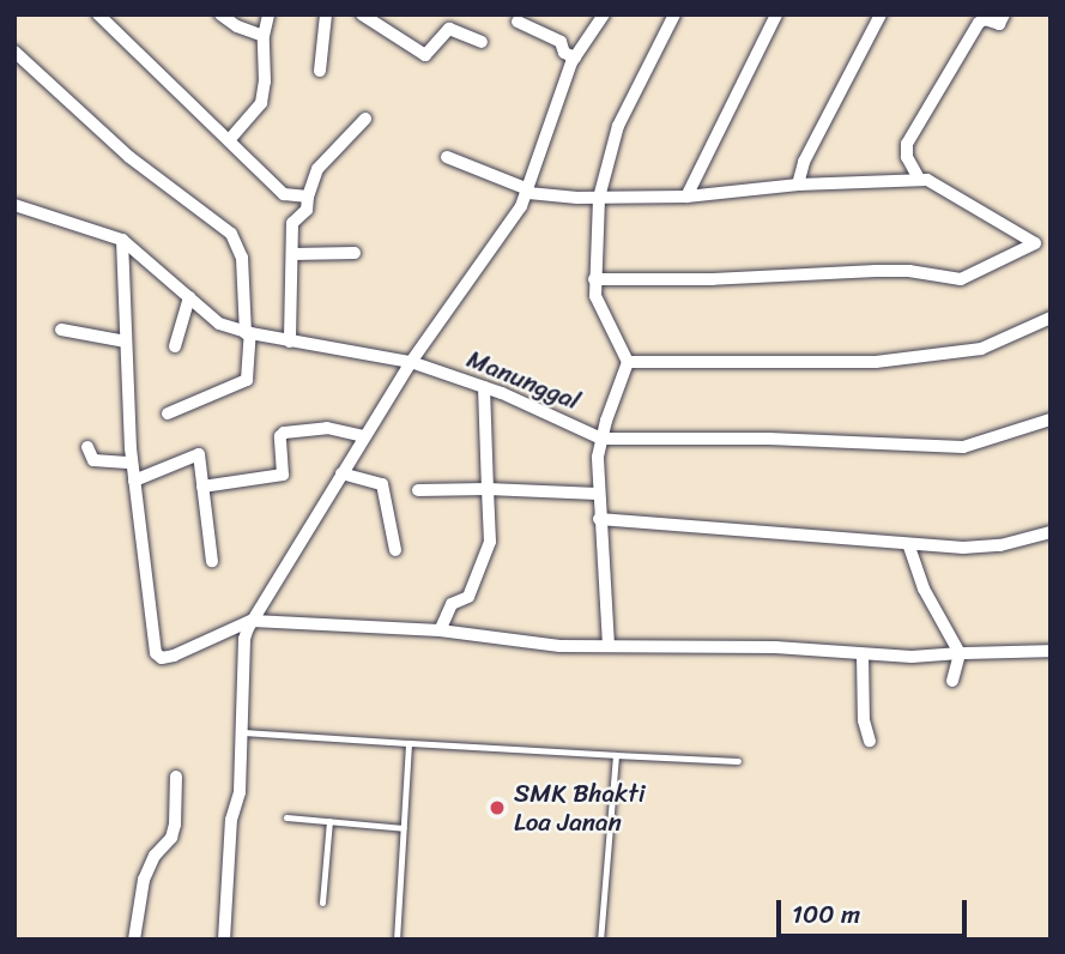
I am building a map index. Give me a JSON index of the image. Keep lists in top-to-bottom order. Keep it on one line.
{"streets":{"street":["Manunggal"]},"places":["SMK Bhakti Loa Janan"],"scale_bar":"100 m"}
